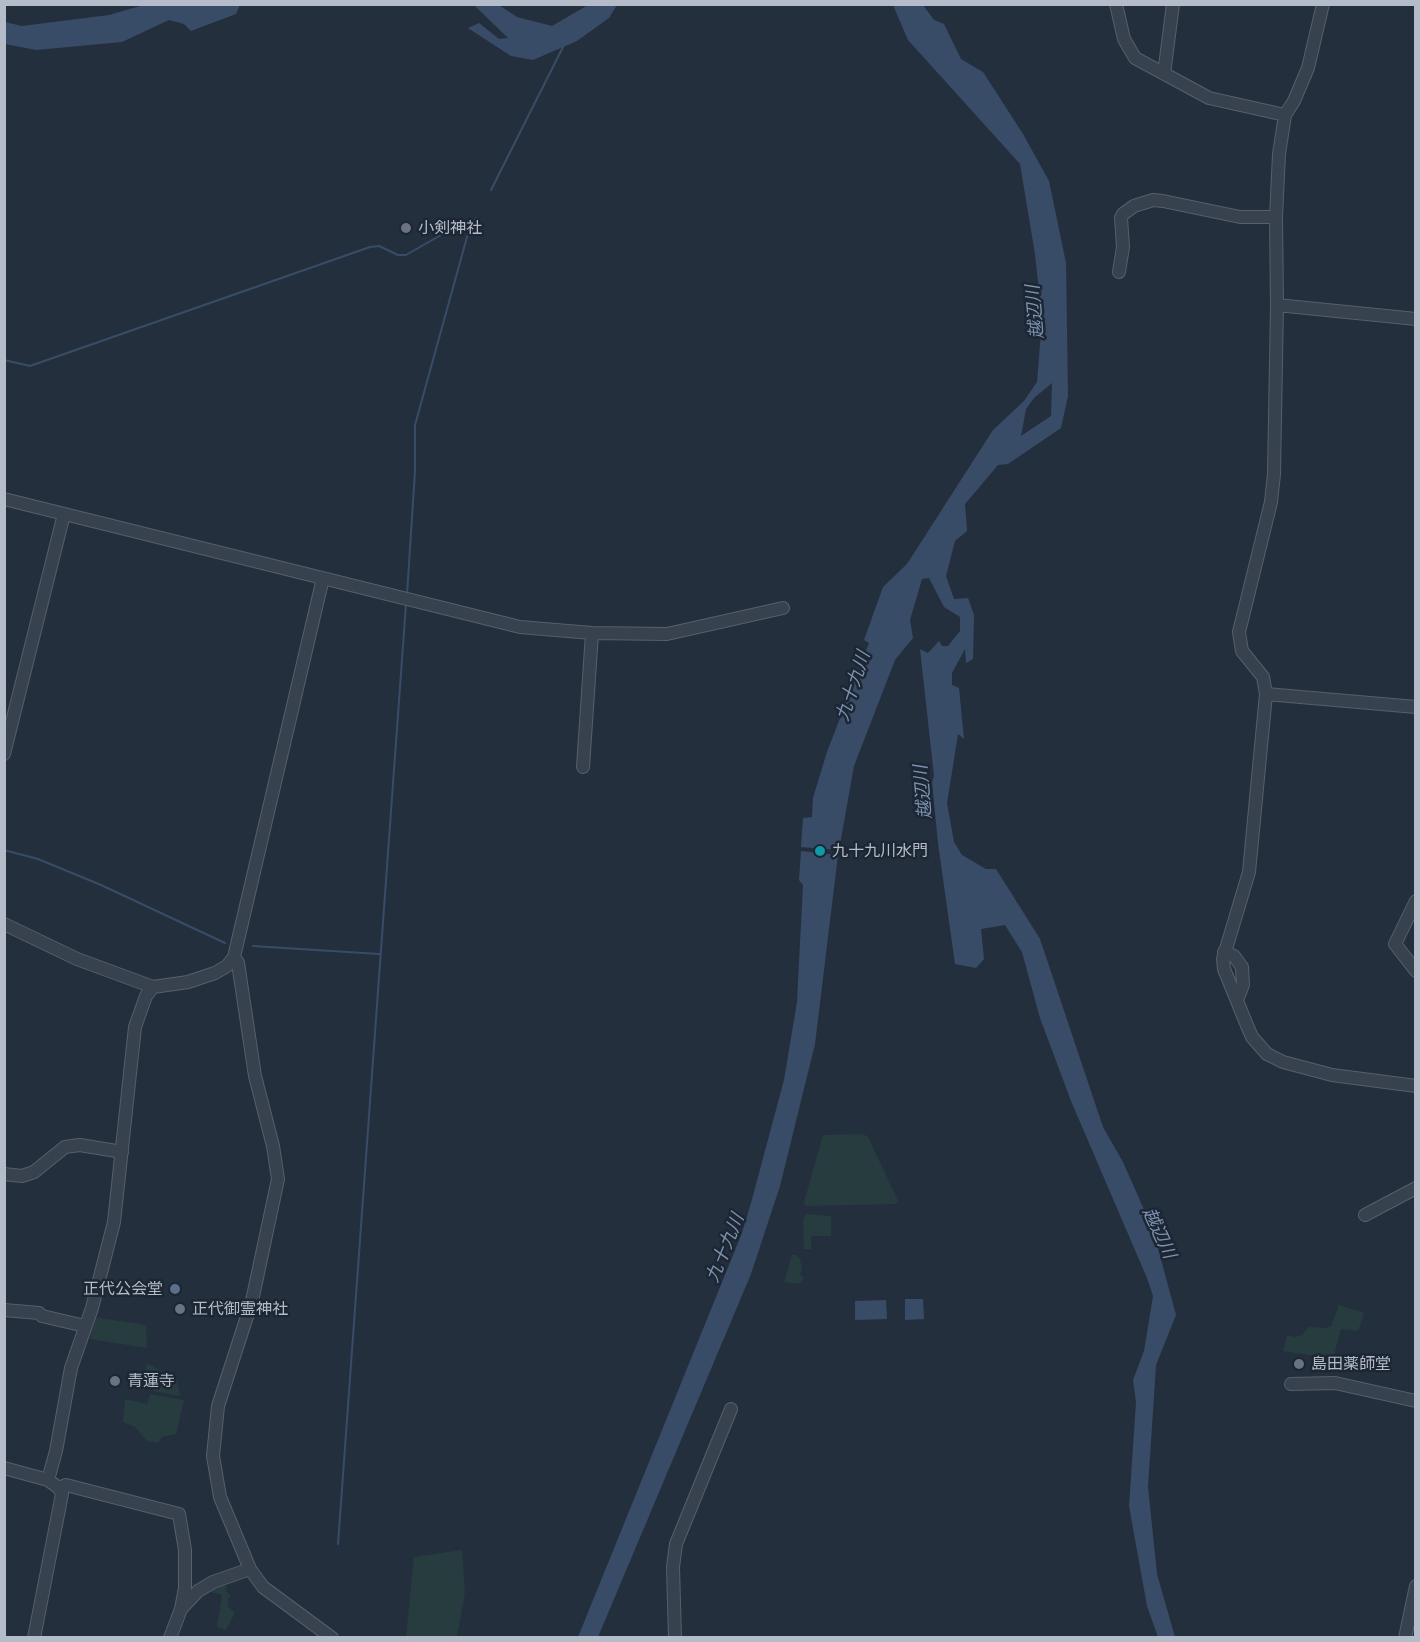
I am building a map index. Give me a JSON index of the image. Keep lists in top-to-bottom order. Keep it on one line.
{"water":["越辺川","九十九川"],"places":["小剣神社","九十九川水門","正代公会堂","正代御霊神社","島田薬師堂","青蓮寺"]}
